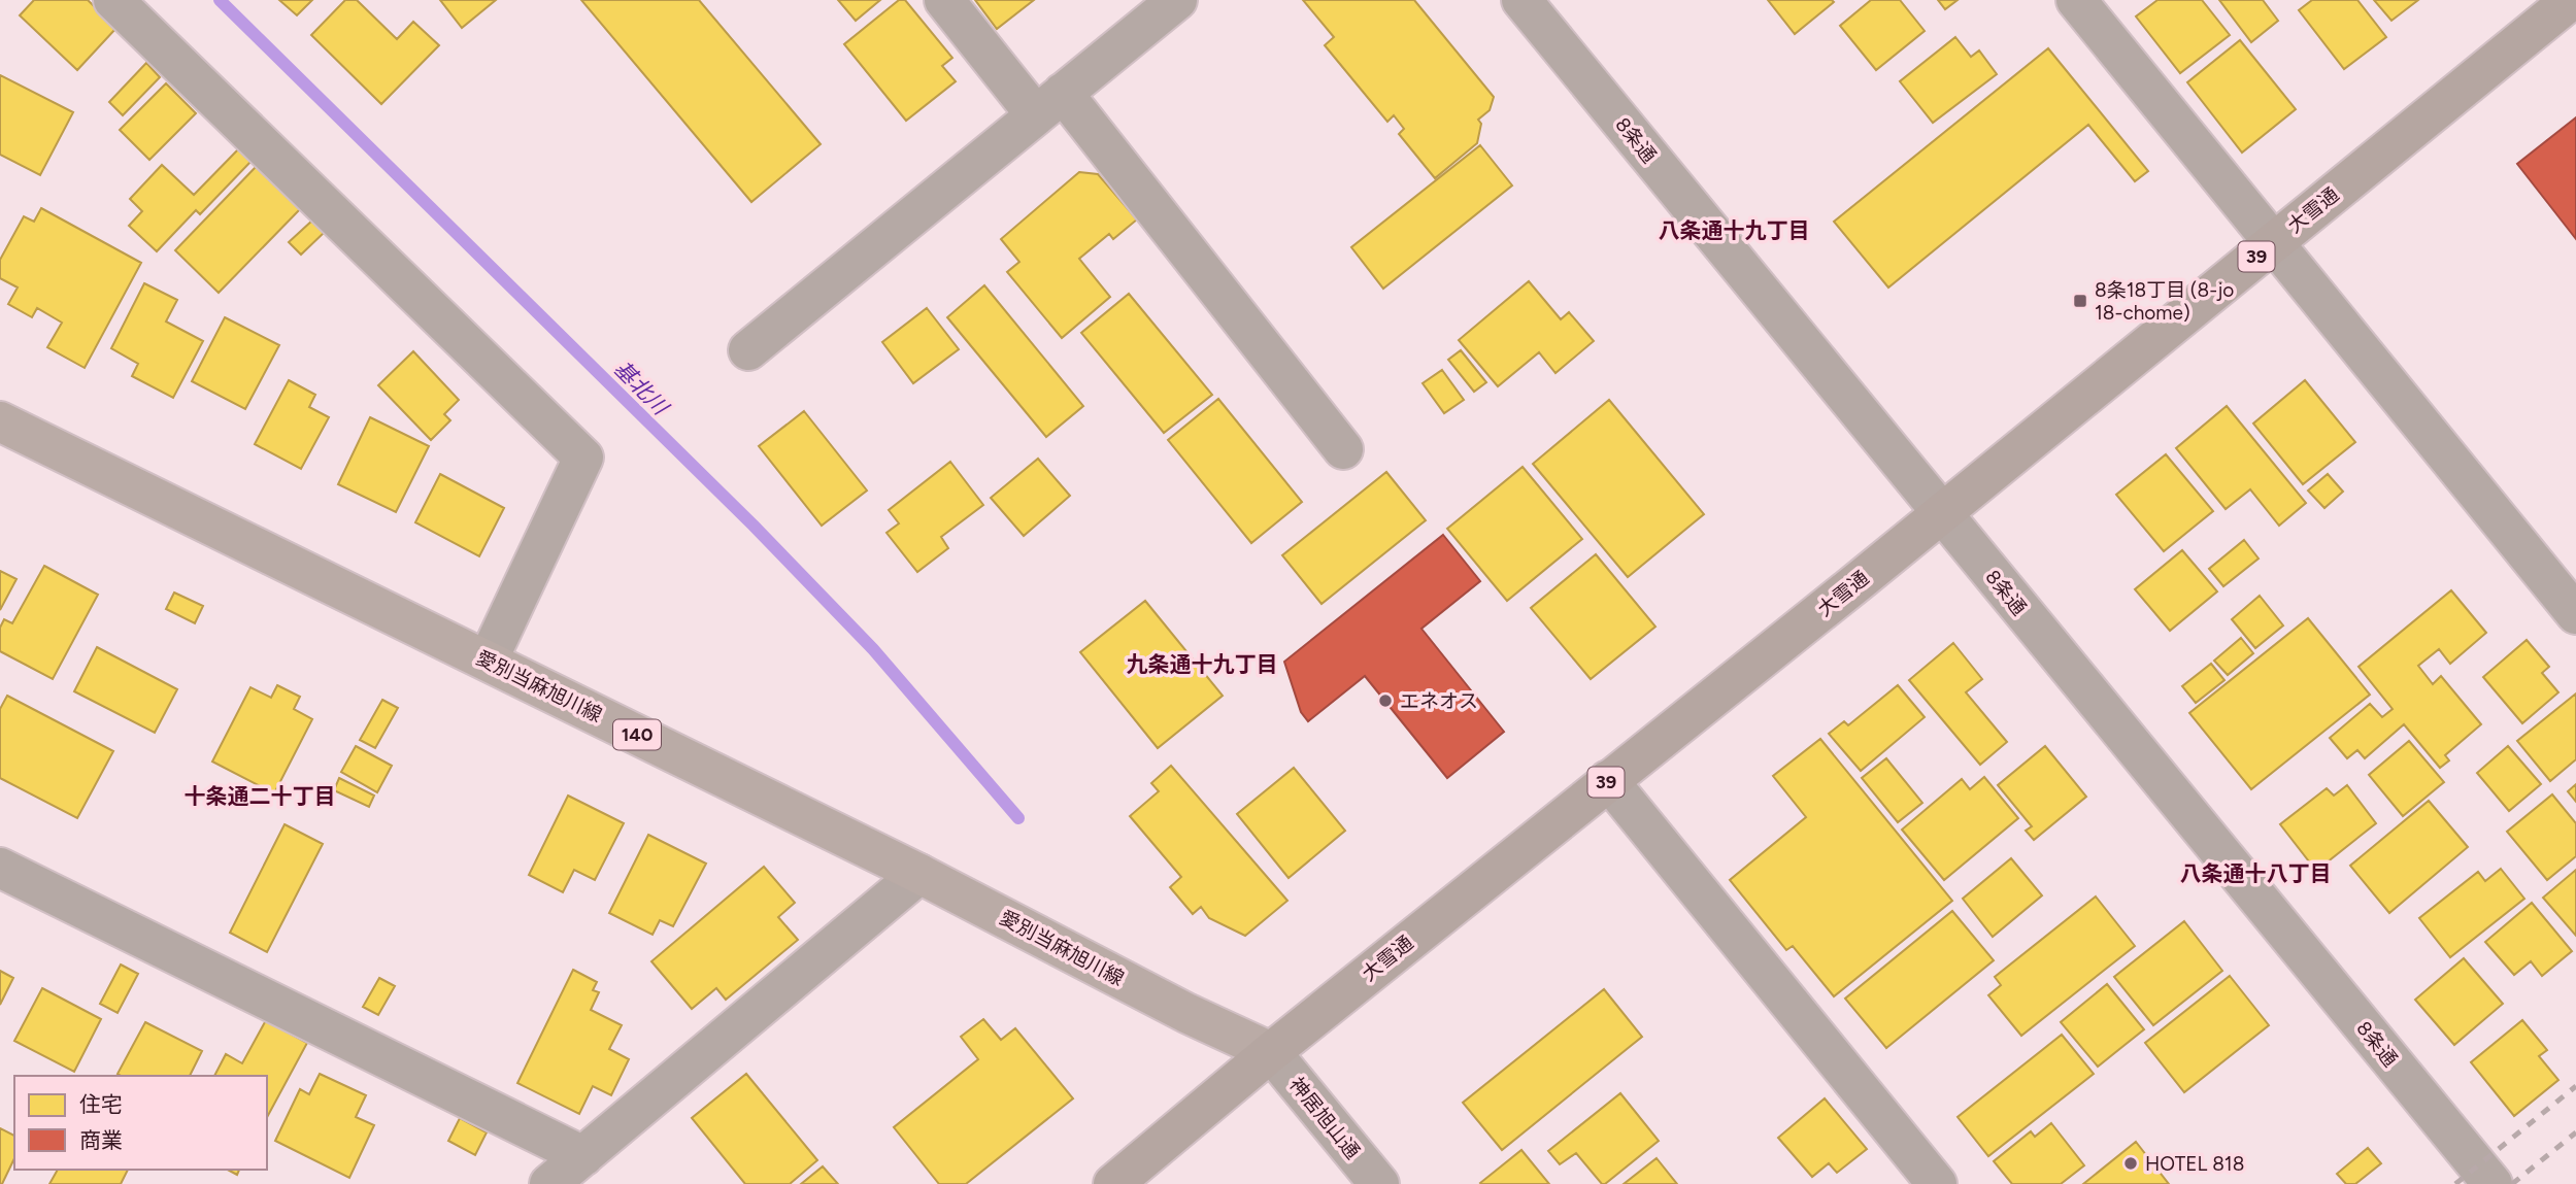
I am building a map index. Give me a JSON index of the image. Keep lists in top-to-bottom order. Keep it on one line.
{"streets":{"highway":["大雪通","39"],"main road":["愛別当麻旭川線","140"],"street":["8条通","神居旭山通"]},"crossings":[["8条通","大雪通"],["大雪通","愛別当麻旭川線"],["大雪通","神居旭山通"],["愛別当麻旭川線","神居旭山通"]],"districts":["八条通十九丁目","九条通十九丁目","十条通二十丁目","八条通十八丁目"],"water":["基北川"],"places":{"transit":["8条18丁目 (8-jo 18-chome)"],"other":["エネオス","HOTEL 818"]},"legend":["住宅","商業"]}
